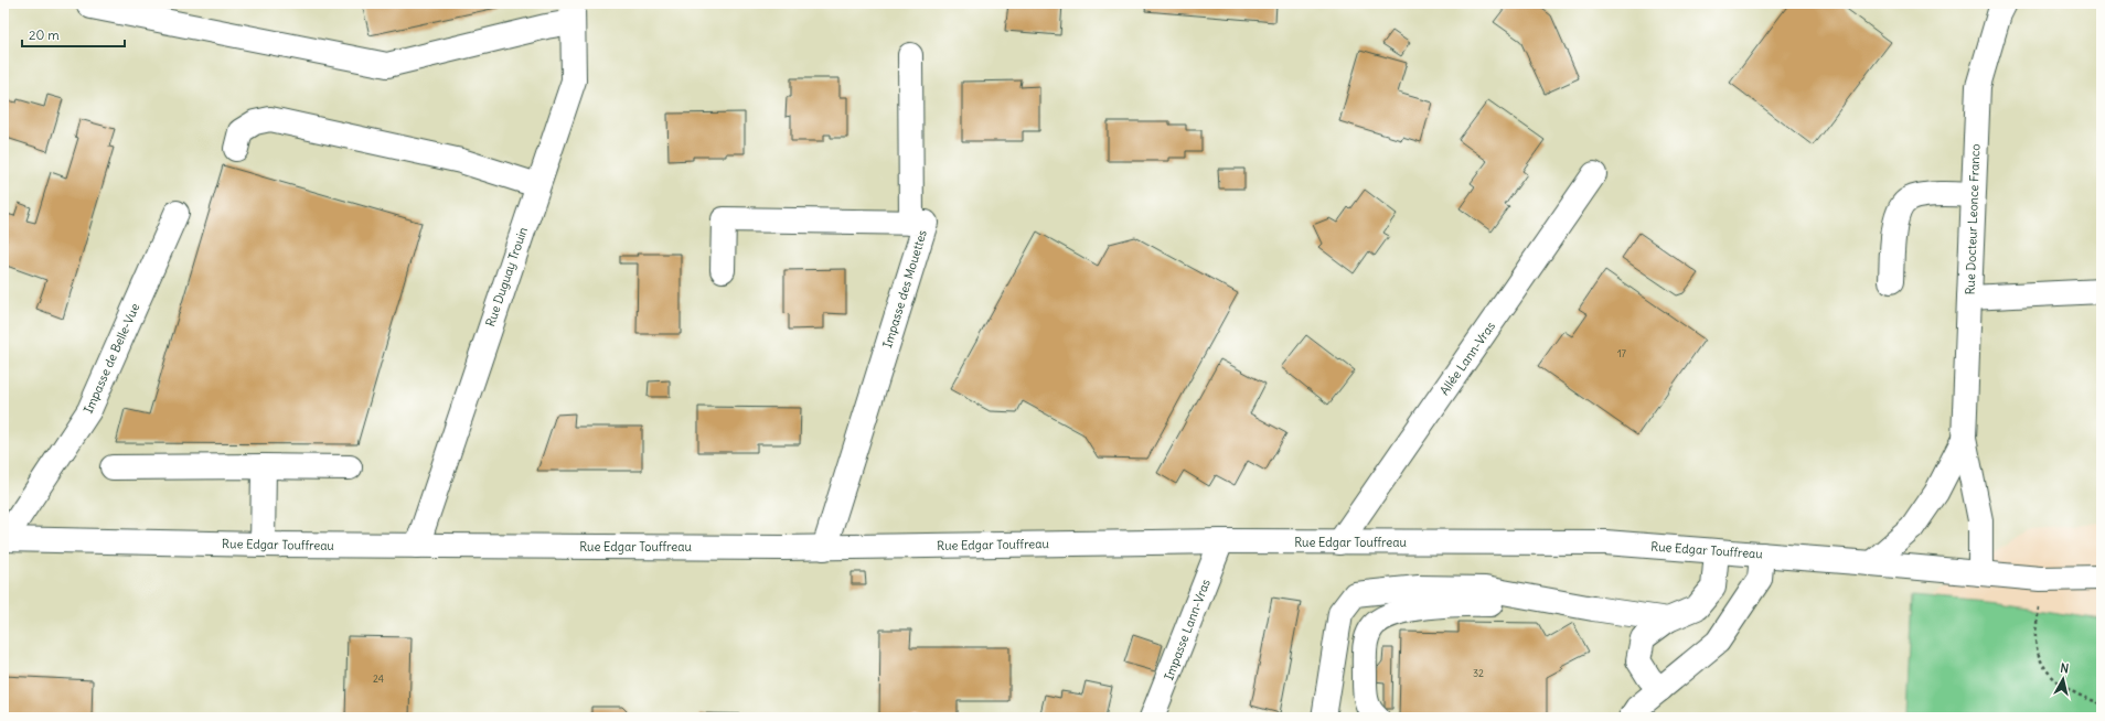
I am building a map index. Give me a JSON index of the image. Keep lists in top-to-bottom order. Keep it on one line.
{"streets":{"street":["Rue Docteur Leonce Franco","Rue Duguay Trouin","Impasse des Mouettes","Impasse de Belle-Vue","Allée Lann-Vras","Rue Edgar Touffreau","Impasse Lann-Vras"]},"crossings":[["Rue Docteur Leonce Franco","Rue Edgar Touffreau"],["Rue Duguay Trouin","Rue Edgar Touffreau"],["Impasse des Mouettes","Rue Edgar Touffreau"],["Impasse de Belle-Vue","Rue Edgar Touffreau"],["Allée Lann-Vras","Rue Edgar Touffreau"],["Rue Edgar Touffreau","Impasse Lann-Vras"]],"house_numbers":["17","32","24"],"scale_bar":"20 m","north":"top"}
